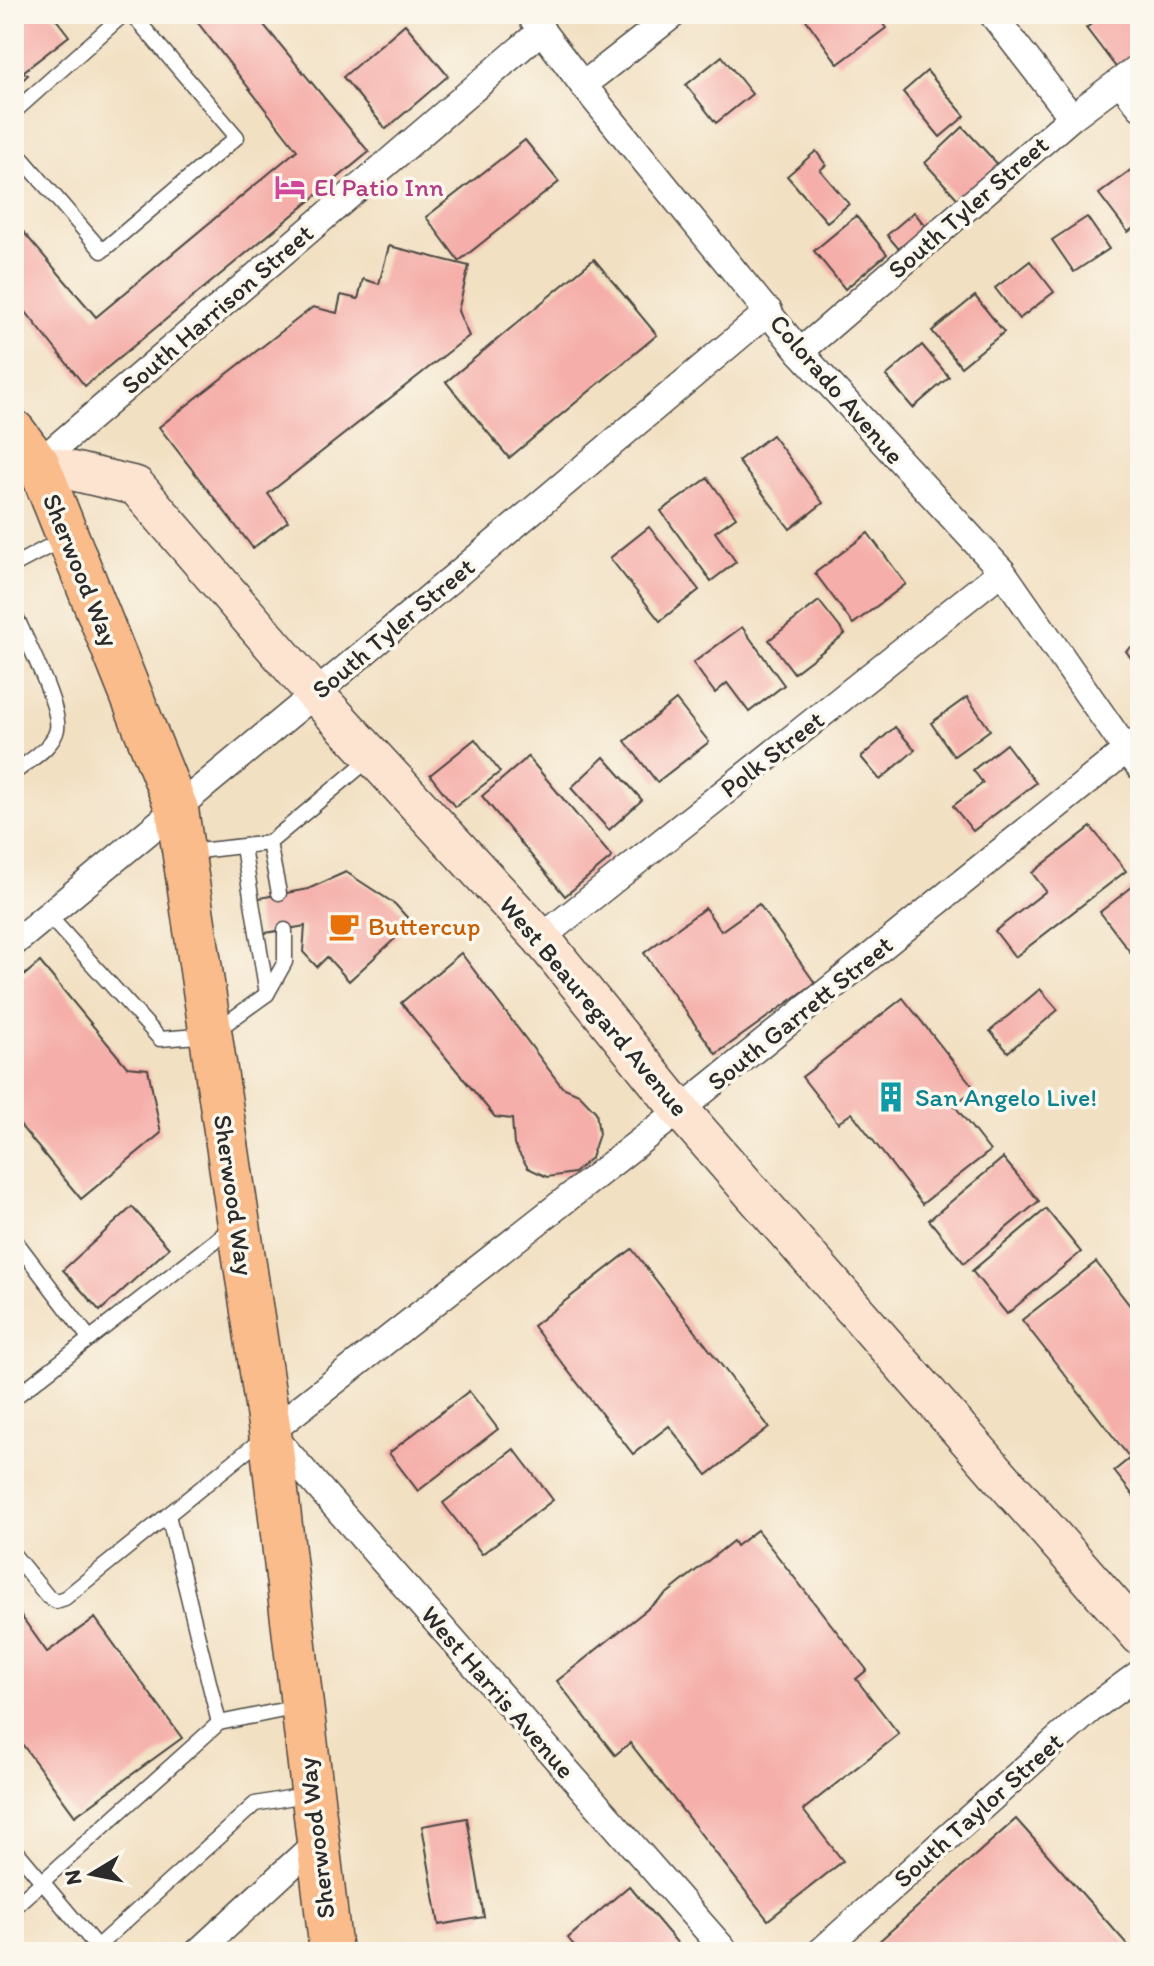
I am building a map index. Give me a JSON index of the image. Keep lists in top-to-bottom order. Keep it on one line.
{"streets":{"main road":["Sherwood Way"],"street":["South Tyler Street","South Harrison Street","Colorado Avenue","Polk Street","West Beauregard Avenue","South Garrett Street","West Harris Avenue","South Taylor Street"]},"crossings":[["South Tyler Street","Colorado Avenue"],["South Tyler Street","Sherwood Way"],["South Tyler Street","West Beauregard Avenue"],["South Harrison Street","Colorado Avenue"],["South Harrison Street","Sherwood Way"],["South Harrison Street","West Beauregard Avenue"],["Colorado Avenue","Polk Street"],["Colorado Avenue","South Garrett Street"],["Sherwood Way","West Beauregard Avenue"],["Sherwood Way","South Garrett Street"],["Sherwood Way","West Harris Avenue"],["Polk Street","West Beauregard Avenue"],["West Beauregard Avenue","South Garrett Street"],["South Garrett Street","West Harris Avenue"]],"places":{"hotel":["El Patio Inn"],"cafe":["Buttercup"],"building":["San Angelo Live!"]},"north":"left"}
